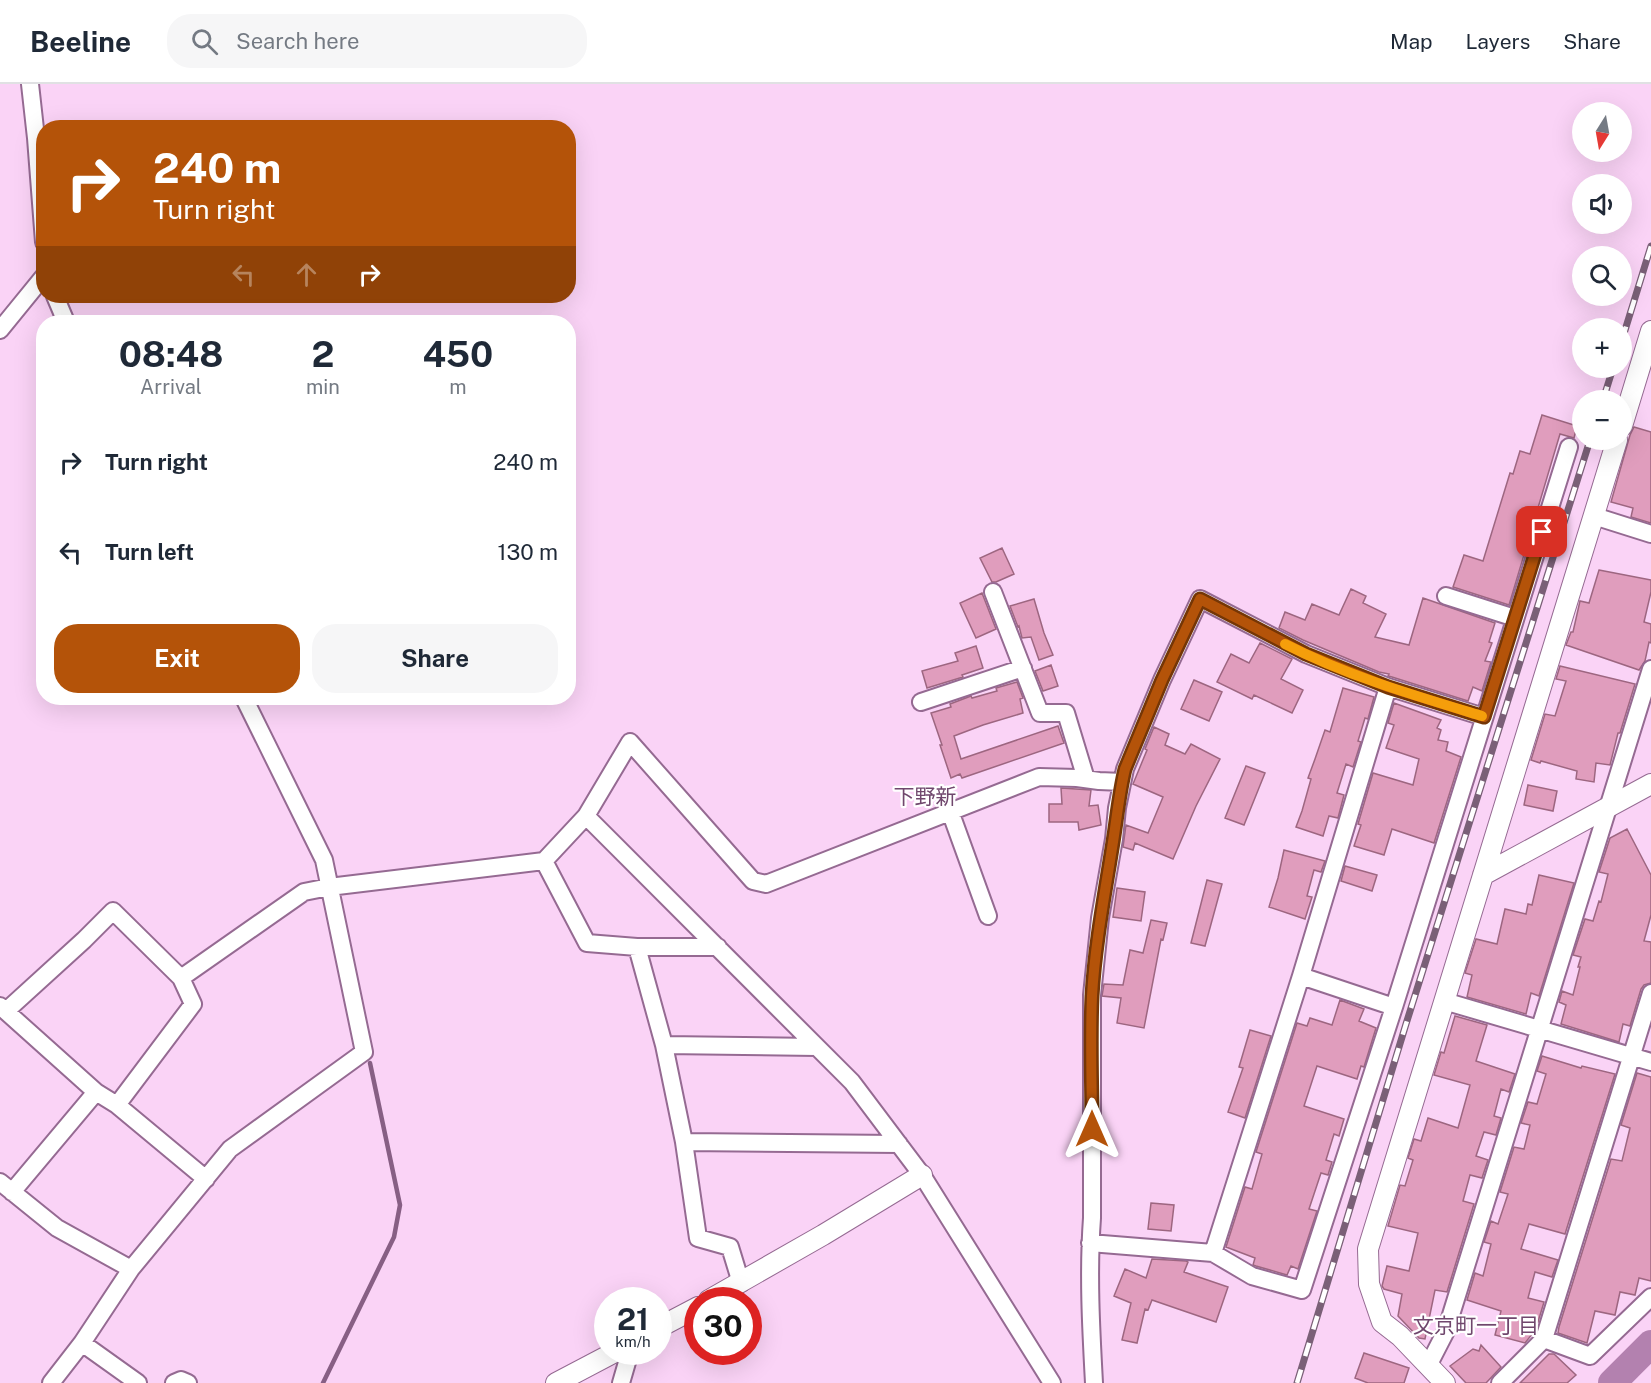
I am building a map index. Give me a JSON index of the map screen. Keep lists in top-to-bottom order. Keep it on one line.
{"districts":["下野新","文京町一丁目"],"north":"bottom","page":{"header":"Beeline","search":"Search here","nav":["Map","Layers","Share"],"map_buttons":["+","−"],"turn":["240 m","Turn right"],"eta":["08:48","Arrival","2","min","450","m"],"list":[{"name":"Turn right","value":"240 m"},{"name":"Turn left","value":"130 m"}],"buttons":["Exit","Share"],"speed":"21 km/h","limit":"30"}}
